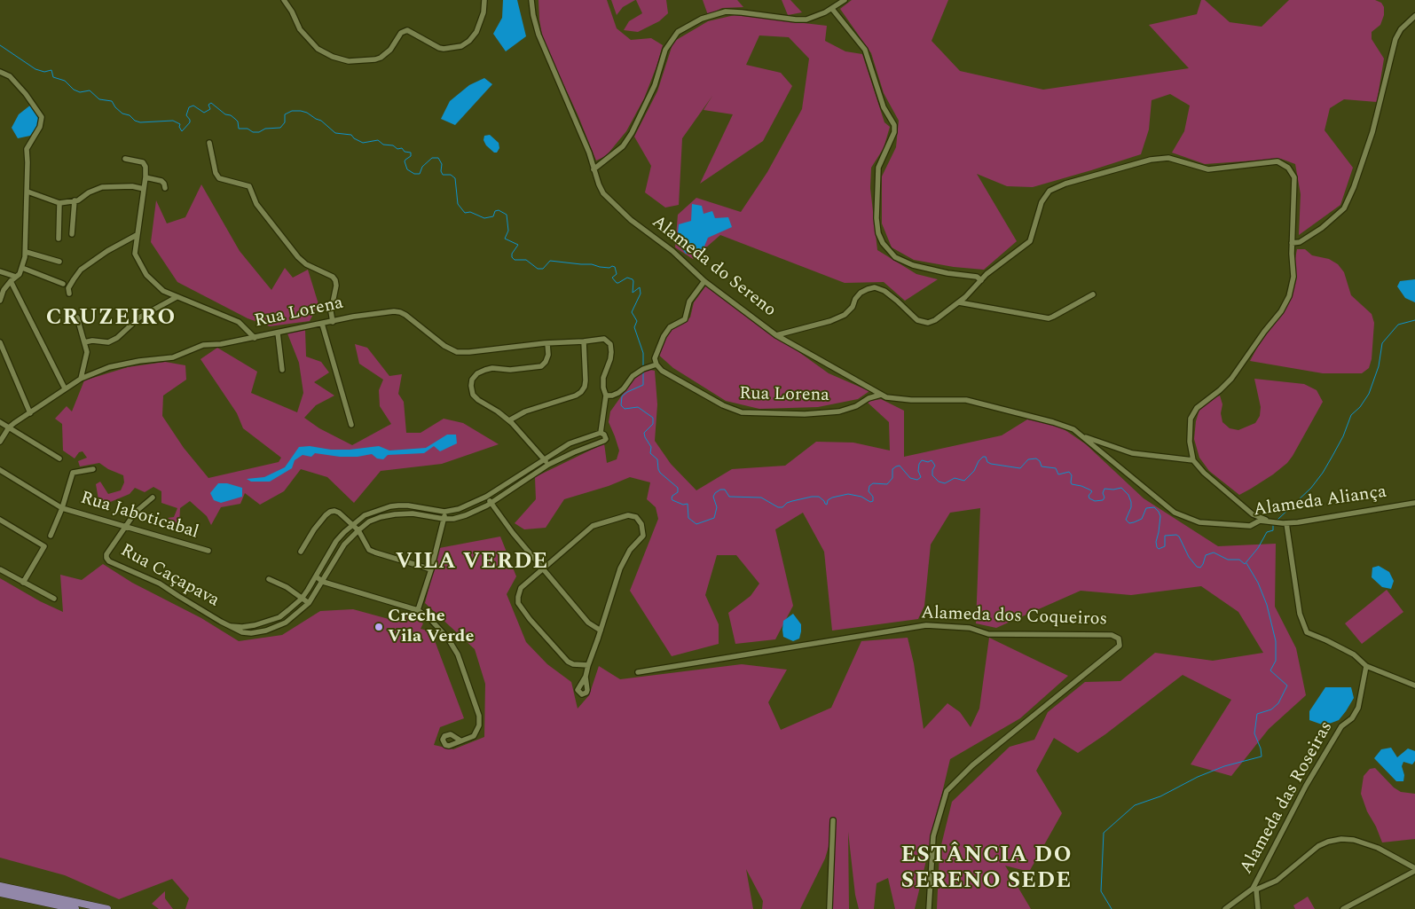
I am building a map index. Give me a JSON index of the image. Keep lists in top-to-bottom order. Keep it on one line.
{"streets":{"street":["Alameda do Sereno","Rua Lorena","Alameda Aliança","Rua Jaboticabal","Rua Caçapava","Alameda dos Coqueiros","Alameda das Roseiras"]},"crossings":[["Alameda do Sereno","Alameda Aliança"],["Rua Lorena","Alameda Aliança"],["Rua Lorena","Rua Caçapava"],["Rua Jaboticabal","Rua Caçapava"]],"districts":["CRUZEIRO","VILA VERDE","ESTÂNCIA DO SERENO SEDE"],"places":["Creche Vila Verde"]}
